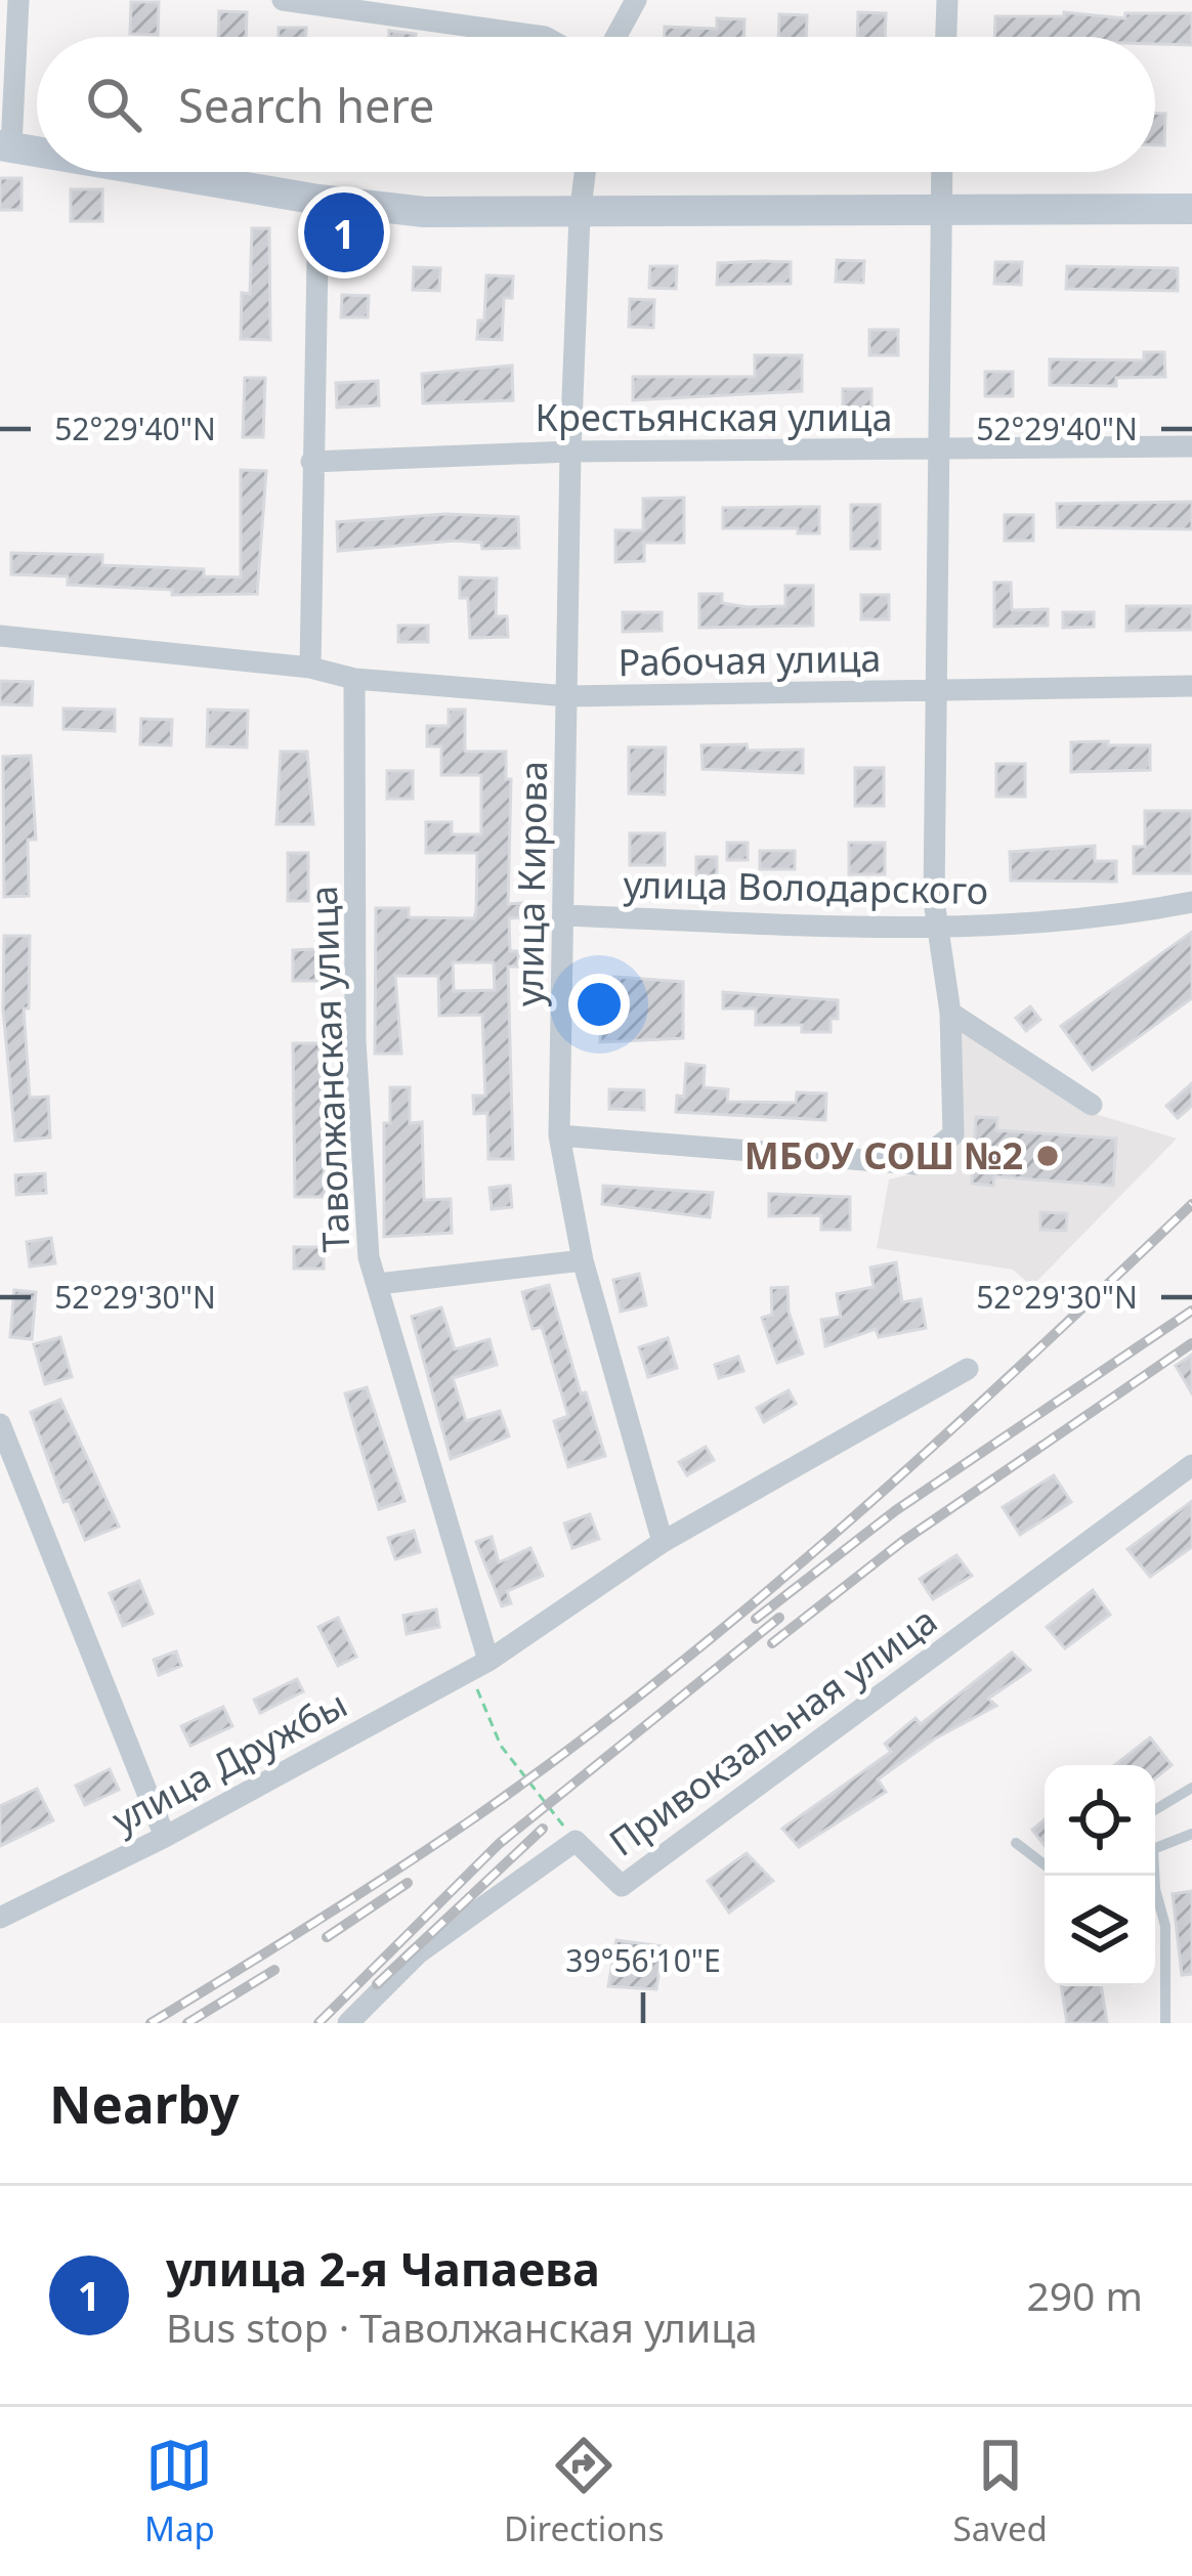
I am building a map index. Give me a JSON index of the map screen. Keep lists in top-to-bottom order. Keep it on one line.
{"streets":{"street":["Крестьянская улица","Рабочая улица","улица Кирова","улица Володарского","Таволжанская улица","Привокзальная улица","улица Дружбы"]},"crossings":[["Крестьянская улица","улица Кирова"],["Рабочая улица","улица Кирова"],["Рабочая улица","Таволжанская улица"],["улица Кирова","улица Володарского"],["улица Кирова","улица Дружбы"],["Таволжанская улица","улица Дружбы"]],"places":["МБОУ СОШ №2"],"page":{"search":"Search here","pins":"1","heading":"Nearby","list":[{"mark":"1","name":"улица 2-я Чапаева","note":"Bus stop · Таволжанская улица","value":"290 m"}],"nav":["Map","Directions","Saved"]},"coordinates":["52°29'40\"N","52°29'30\"N","39°56'10\"E"]}
